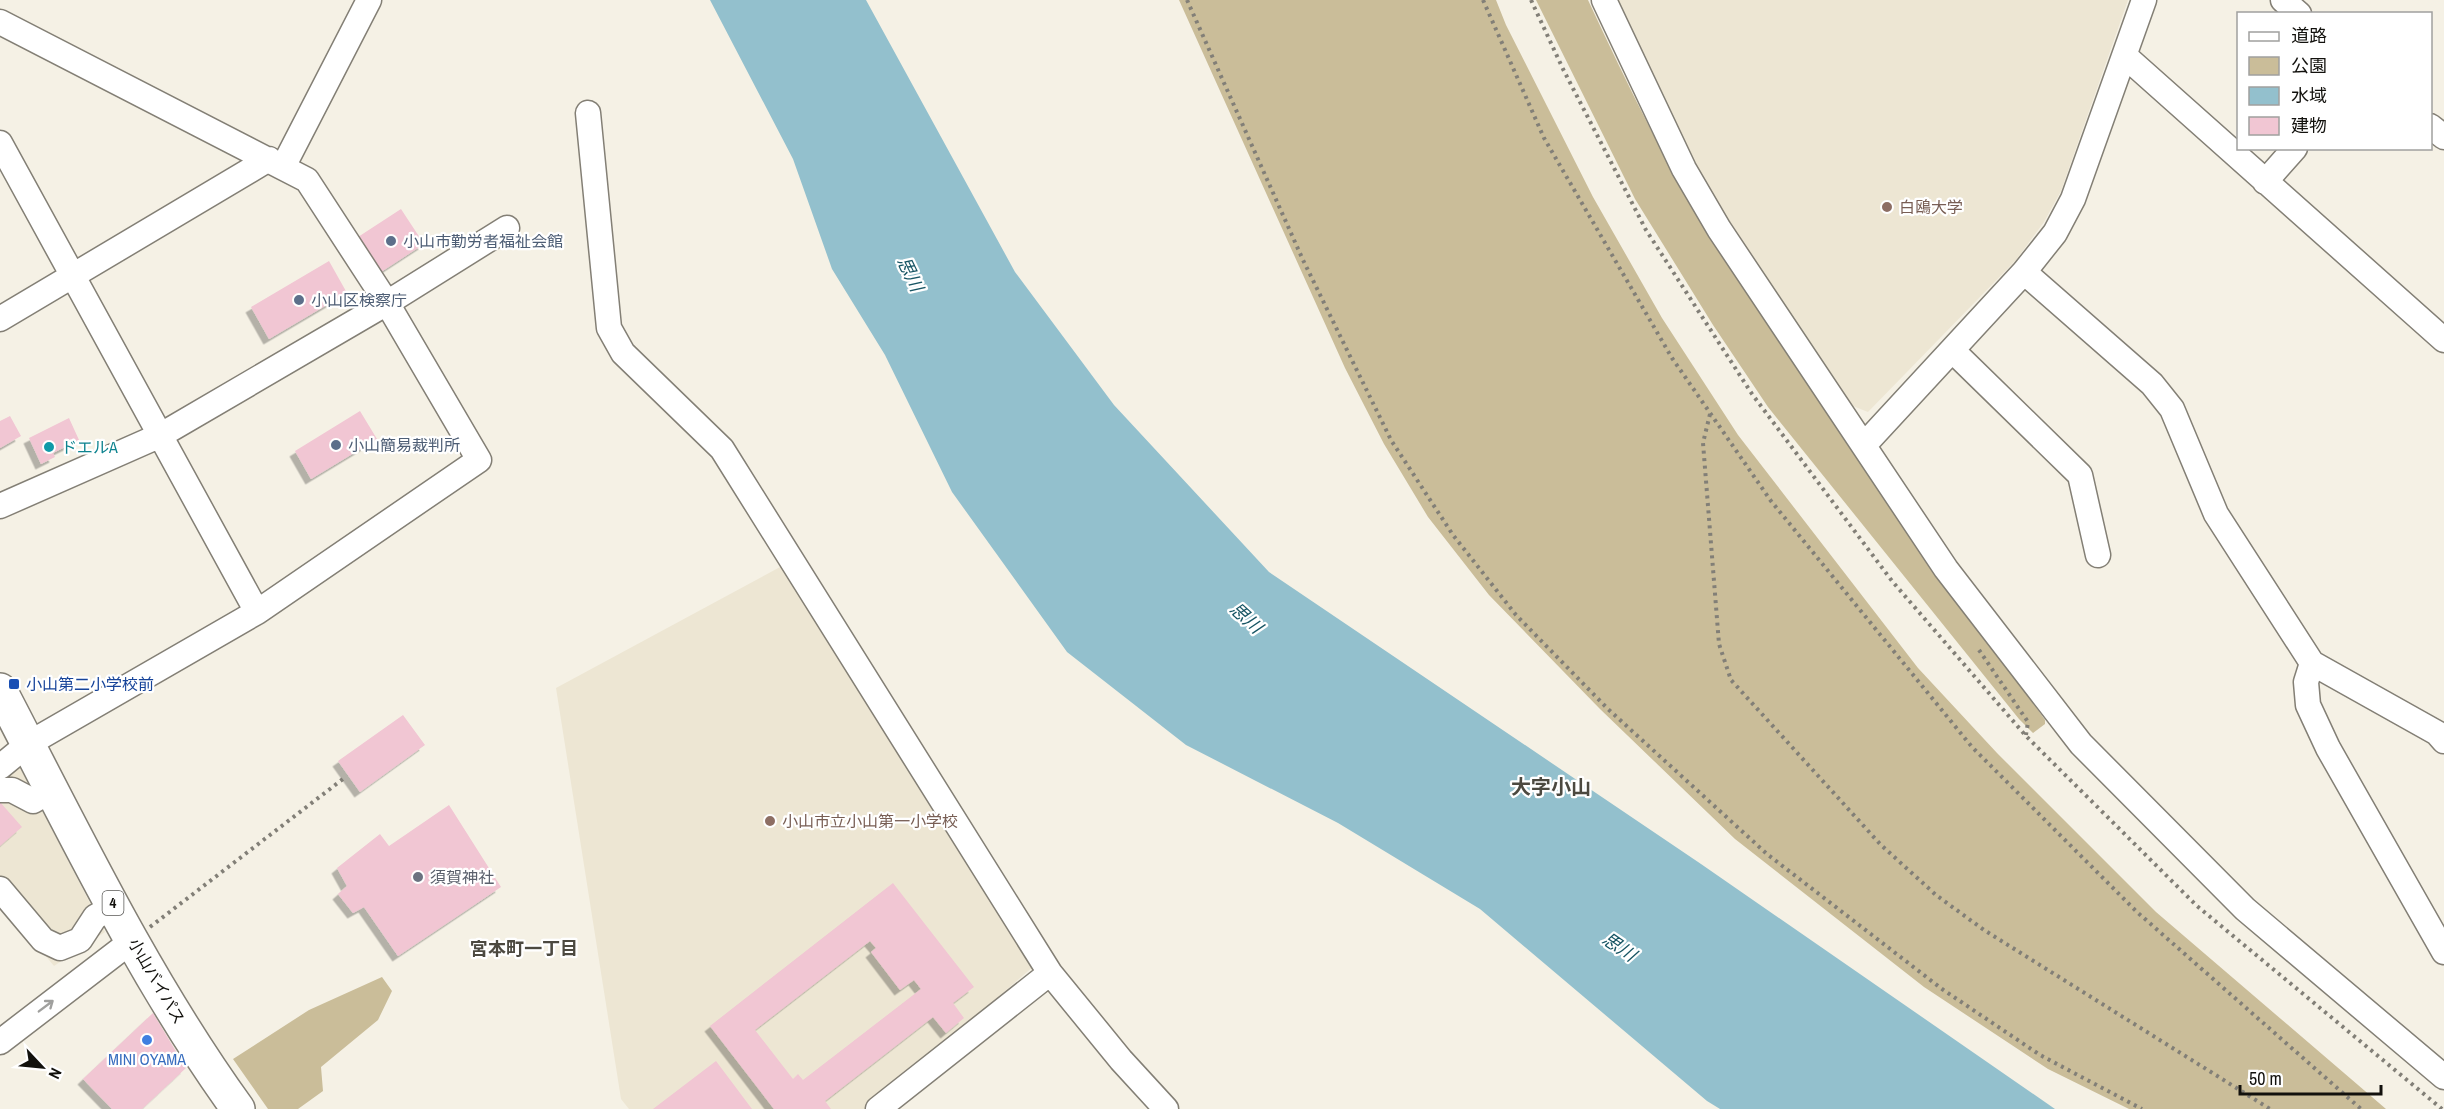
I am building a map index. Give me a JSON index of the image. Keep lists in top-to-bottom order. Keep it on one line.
{"streets":{"highway":["4","小山バイパス"]},"districts":["大字小山","宮本町一丁目"],"water":["思川"],"places":{"other":["白鴎大学","小山市勤労者福祉会館","小山区検察庁","小山簡易裁判所","ドエルA","小山市立小山第一小学校","須賀神社","MINI OYAMA"],"transit":["小山第二小学校前"]},"legend":["道路","公園","水域","建物"],"scale_bar":"50 m","north":"bottom right"}
